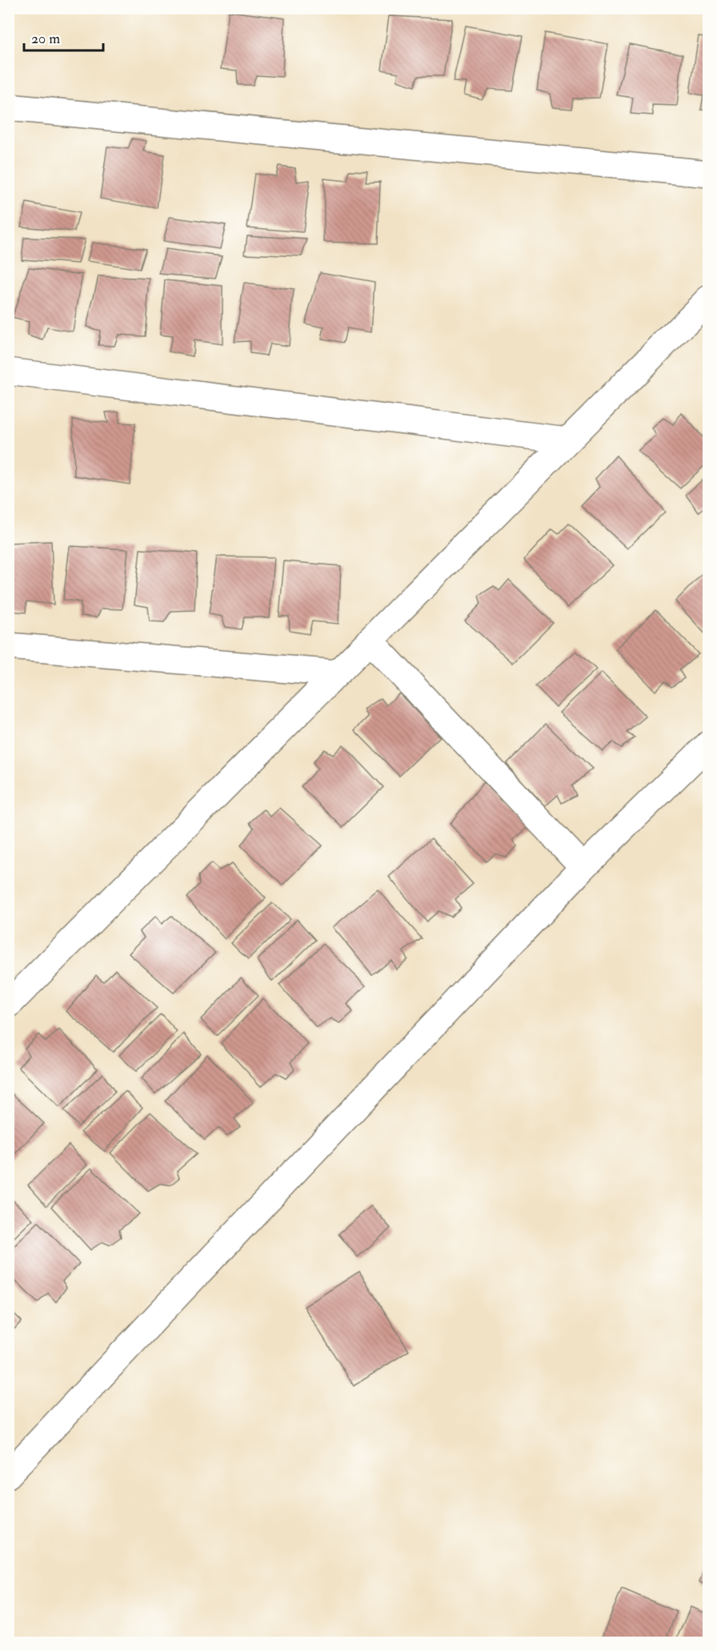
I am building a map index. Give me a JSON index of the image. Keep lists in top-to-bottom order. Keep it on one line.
{"scale_bar":"20 m"}
